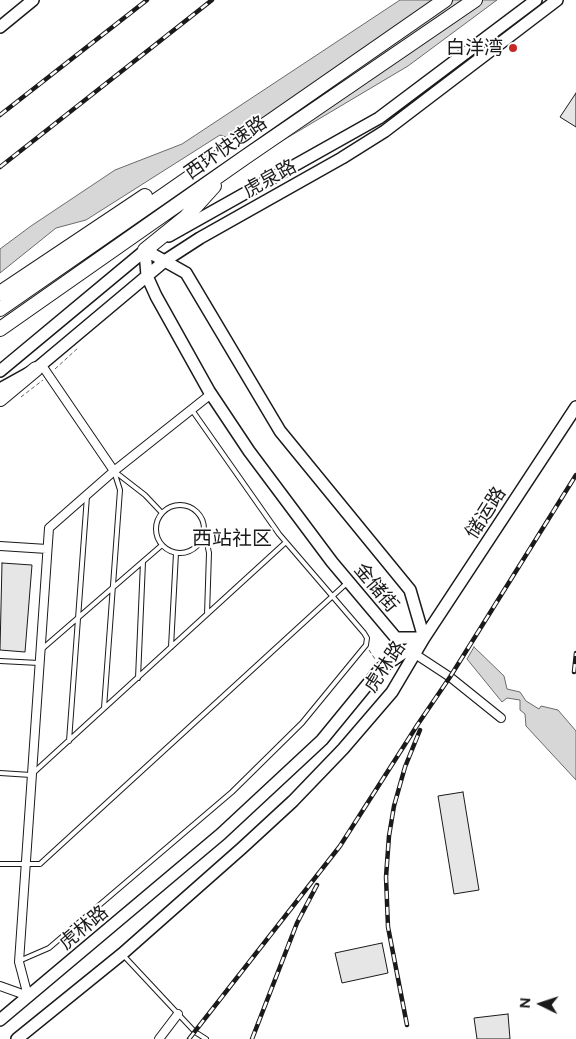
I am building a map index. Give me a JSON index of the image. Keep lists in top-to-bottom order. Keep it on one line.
{"streets":{"highway":["西环快速路"],"street":["虎泉路","储运路","金储街","虎林路"]},"crossings":[["虎泉路","金储街"],["储运路","金储街"],["储运路","虎林路"],["金储街","虎林路"]],"districts":["西站社区"],"places":["白洋湾"],"north":"left"}
